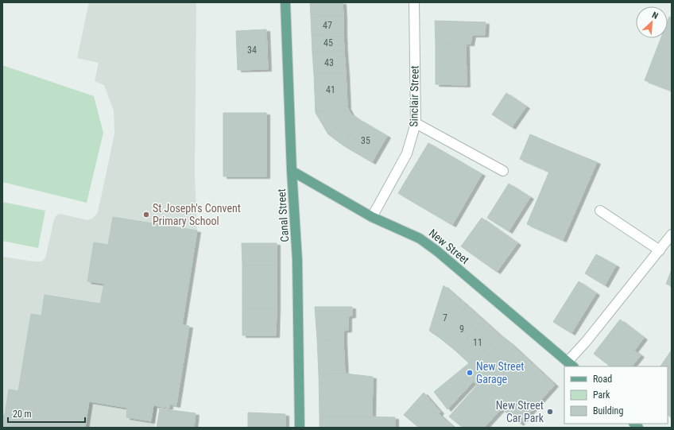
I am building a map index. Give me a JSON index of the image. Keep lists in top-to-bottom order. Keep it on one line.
{"streets":{"main road":["Canal Street","New Street"],"street":["Sinclair Street"]},"crossings":[["Sinclair Street","New Street"],["Canal Street","New Street"]],"places":["St Joseph's Convent Primary School","New Street Garage","New Street Car Park"],"house_numbers":["47","45","34","43","41","35","7","9","11"],"legend":["Road","Park","Building"],"scale_bar":"20 m","north":"top right"}
